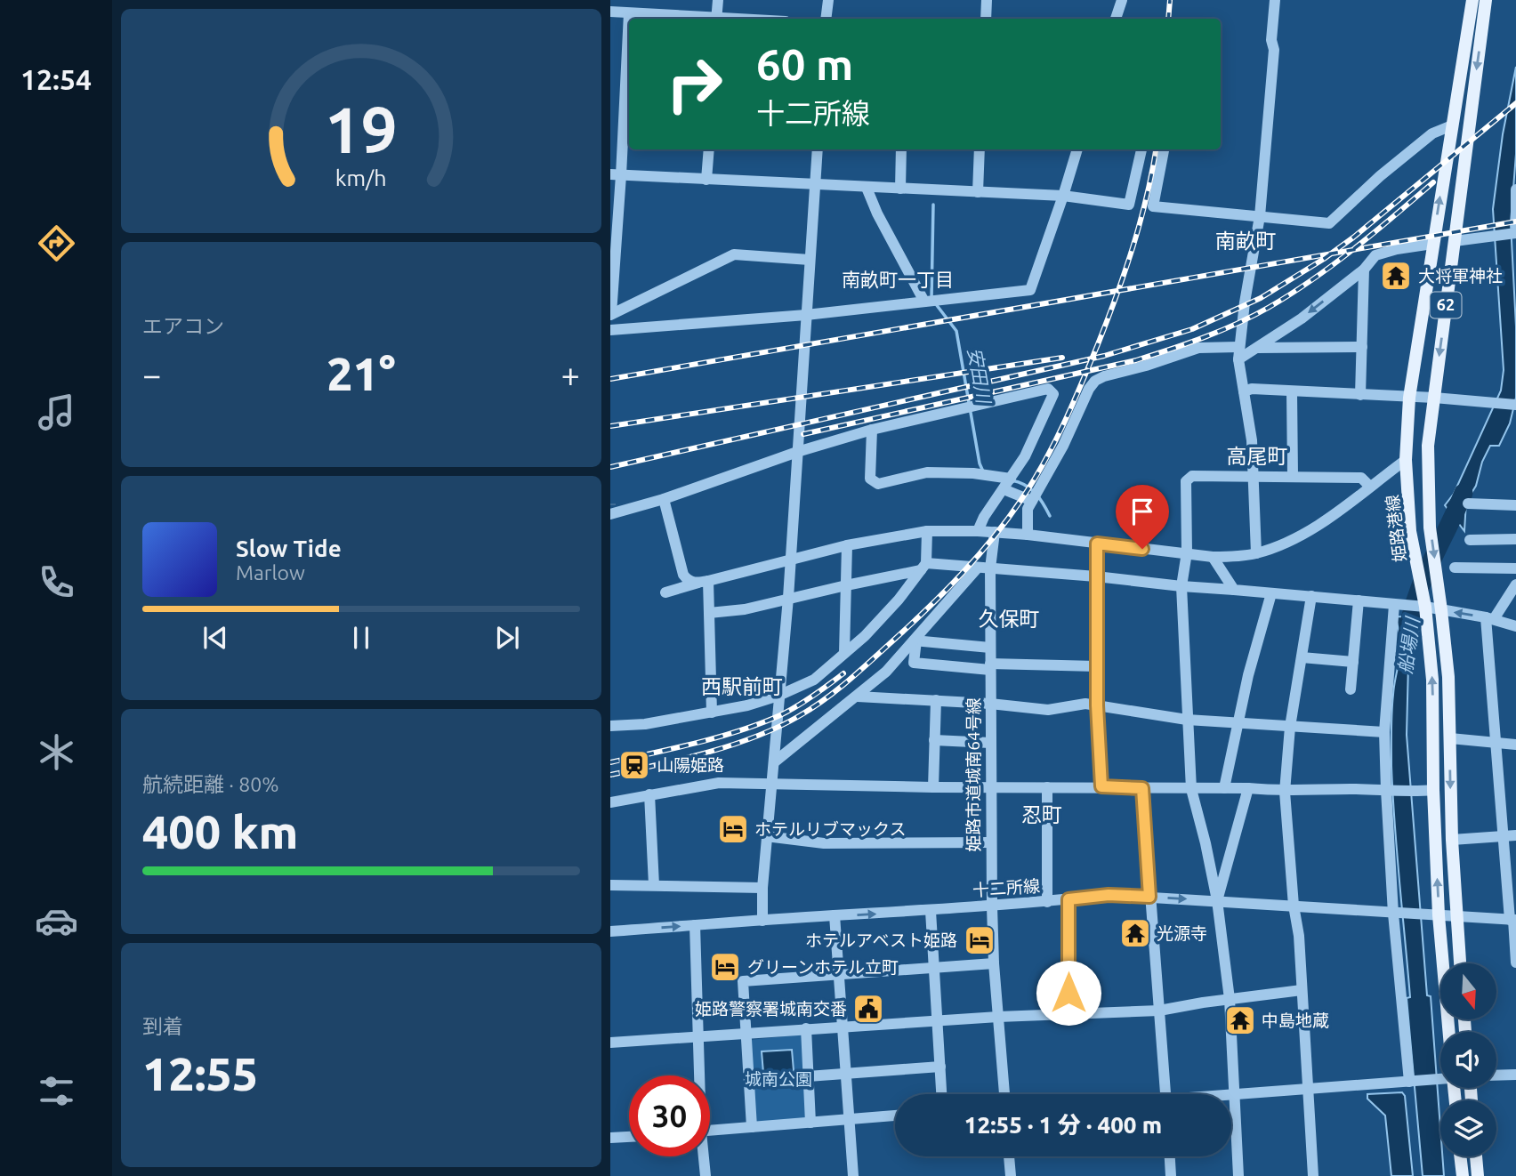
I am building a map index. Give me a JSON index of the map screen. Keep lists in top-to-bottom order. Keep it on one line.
{"streets":{"main road":["62","姫路港線"],"street":["姫路市道城南64号線","十二所線"]},"crossings":[["姫路港線","十二所線"],["姫路市道城南64号線","十二所線"]],"districts":["南畝町","南畝町一丁目","高尾町","久保町","西駅前町","忍町"],"water":["安田川","船場川"],"parks":["城南公園"],"places":{"temple":["大将軍神社","光源寺","中島地蔵"],"station":["山陽姫路"],"hotel":["ホテルリブマックス","ホテルアベスト姫路","グリーンホテル立町"],"public building":["姫路警察署城南交番"]},"north":"bottom","page":{"tabs":"12:54","turn":["60 m","十二所線"],"tile":["エアコン",["航続距離 · 80%","400 km"],["到着","12:55"]],"heat":["−","21°","+"],"song":["Slow Tide","Marlow"],"limit":"30","trip":"12:55 · 1 分 · 400 m","gauge":["19","km/h"]}}
